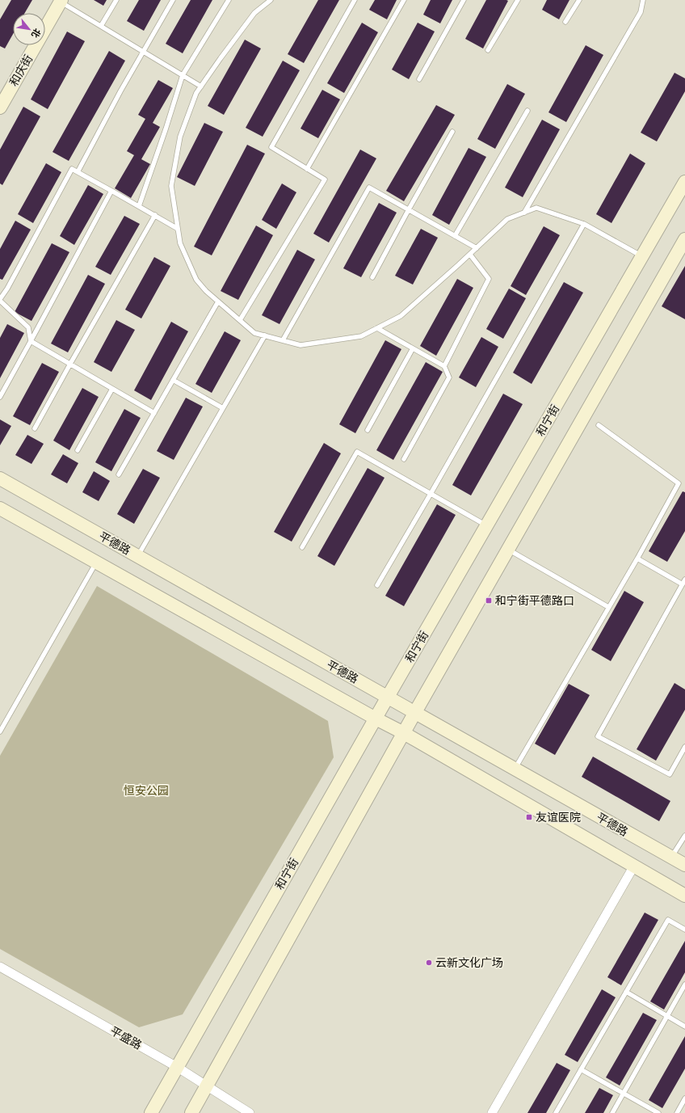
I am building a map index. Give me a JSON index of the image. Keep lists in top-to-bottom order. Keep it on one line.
{"streets":{"main road":["和庆街","和宁街","平德路"],"street":["平盛路"]},"crossings":[["和宁街","平德路"],["和宁街","平盛路"]],"parks":["恒安公园"],"places":{"transit":["和宁街平德路口","友谊医院"],"other":["云新文化广场"]},"north":"bottom right"}
